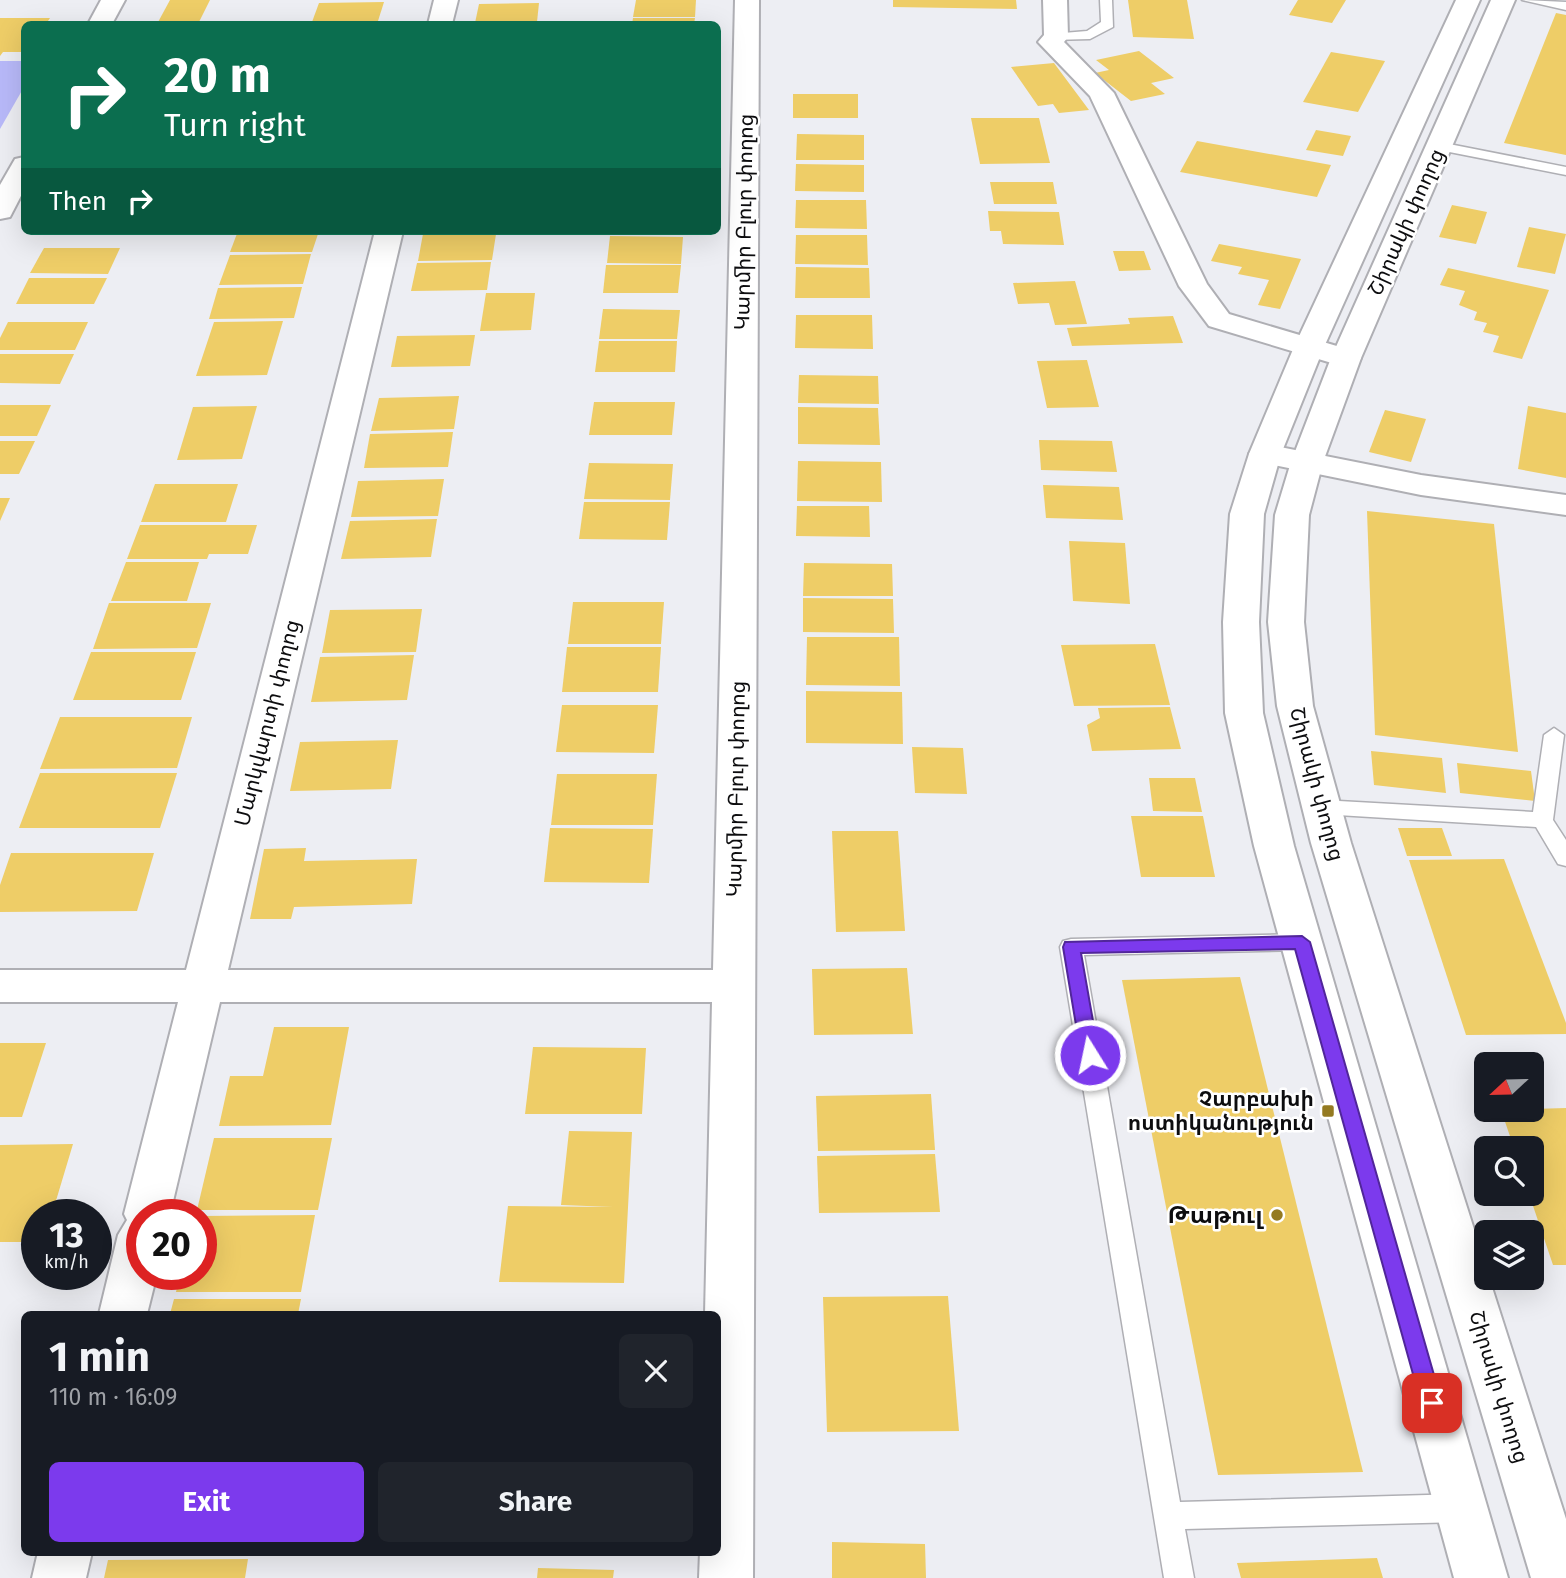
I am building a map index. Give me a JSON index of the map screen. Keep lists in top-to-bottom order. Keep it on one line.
{"streets":{"main road":["Կարմիր Բլուր փողոց","Շիրակի փողոց","Մարկվարտի փողոց"]},"places":{"transit":["Չարբախի ոստիկանություն"],"other":["Թաթուլ"]},"north":"left","page":{"turn":["20 m","Turn right"],"then":"Then","speed":"13 km/h","limit":"20","heading":["1 min","110 m · 16:09"],"buttons":["Exit","Share"]}}
